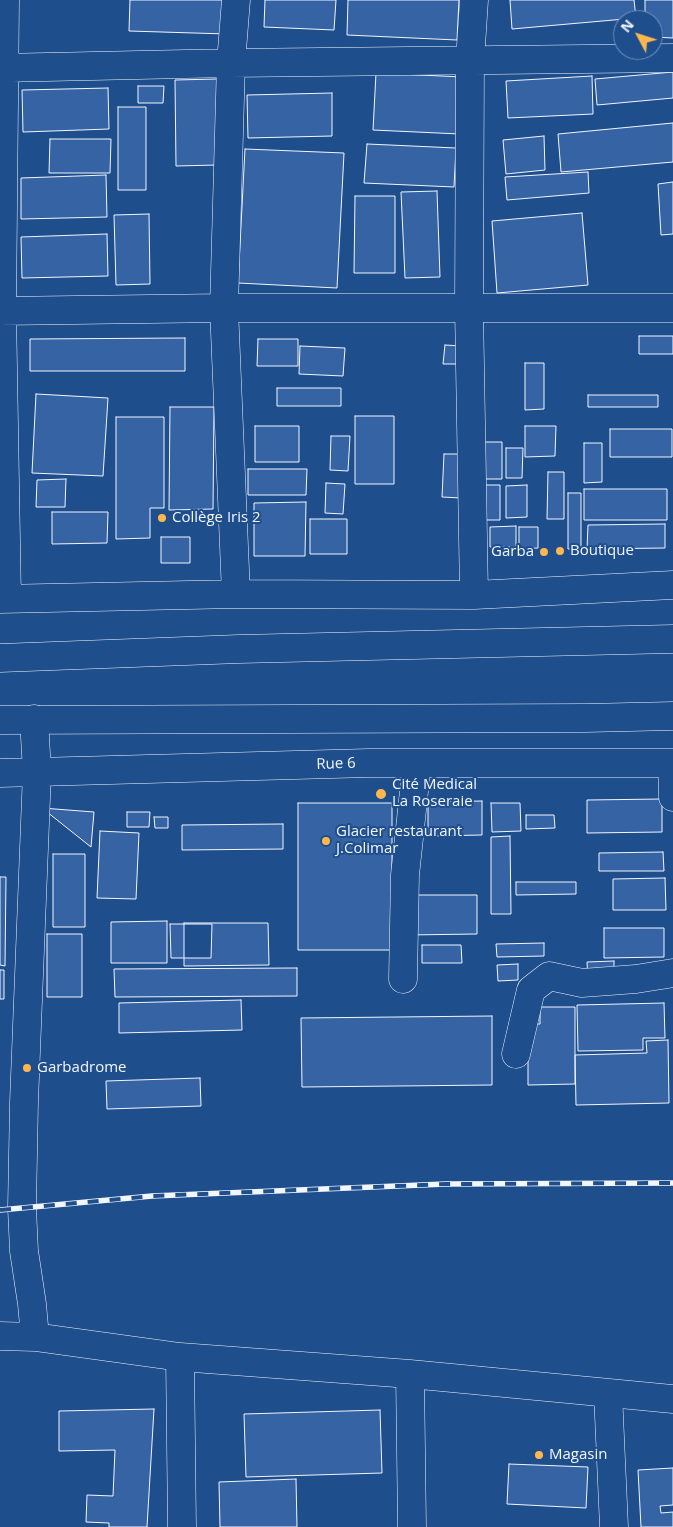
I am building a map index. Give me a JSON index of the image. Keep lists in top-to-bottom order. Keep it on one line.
{"streets":{"street":["Rue 6"]},"places":["Collège Iris 2","Boutique","Garba","Cité Medical La Roseraie","Glacier restaurant J.Colimar","Garbadrome","Magasin"],"north":"top left"}
